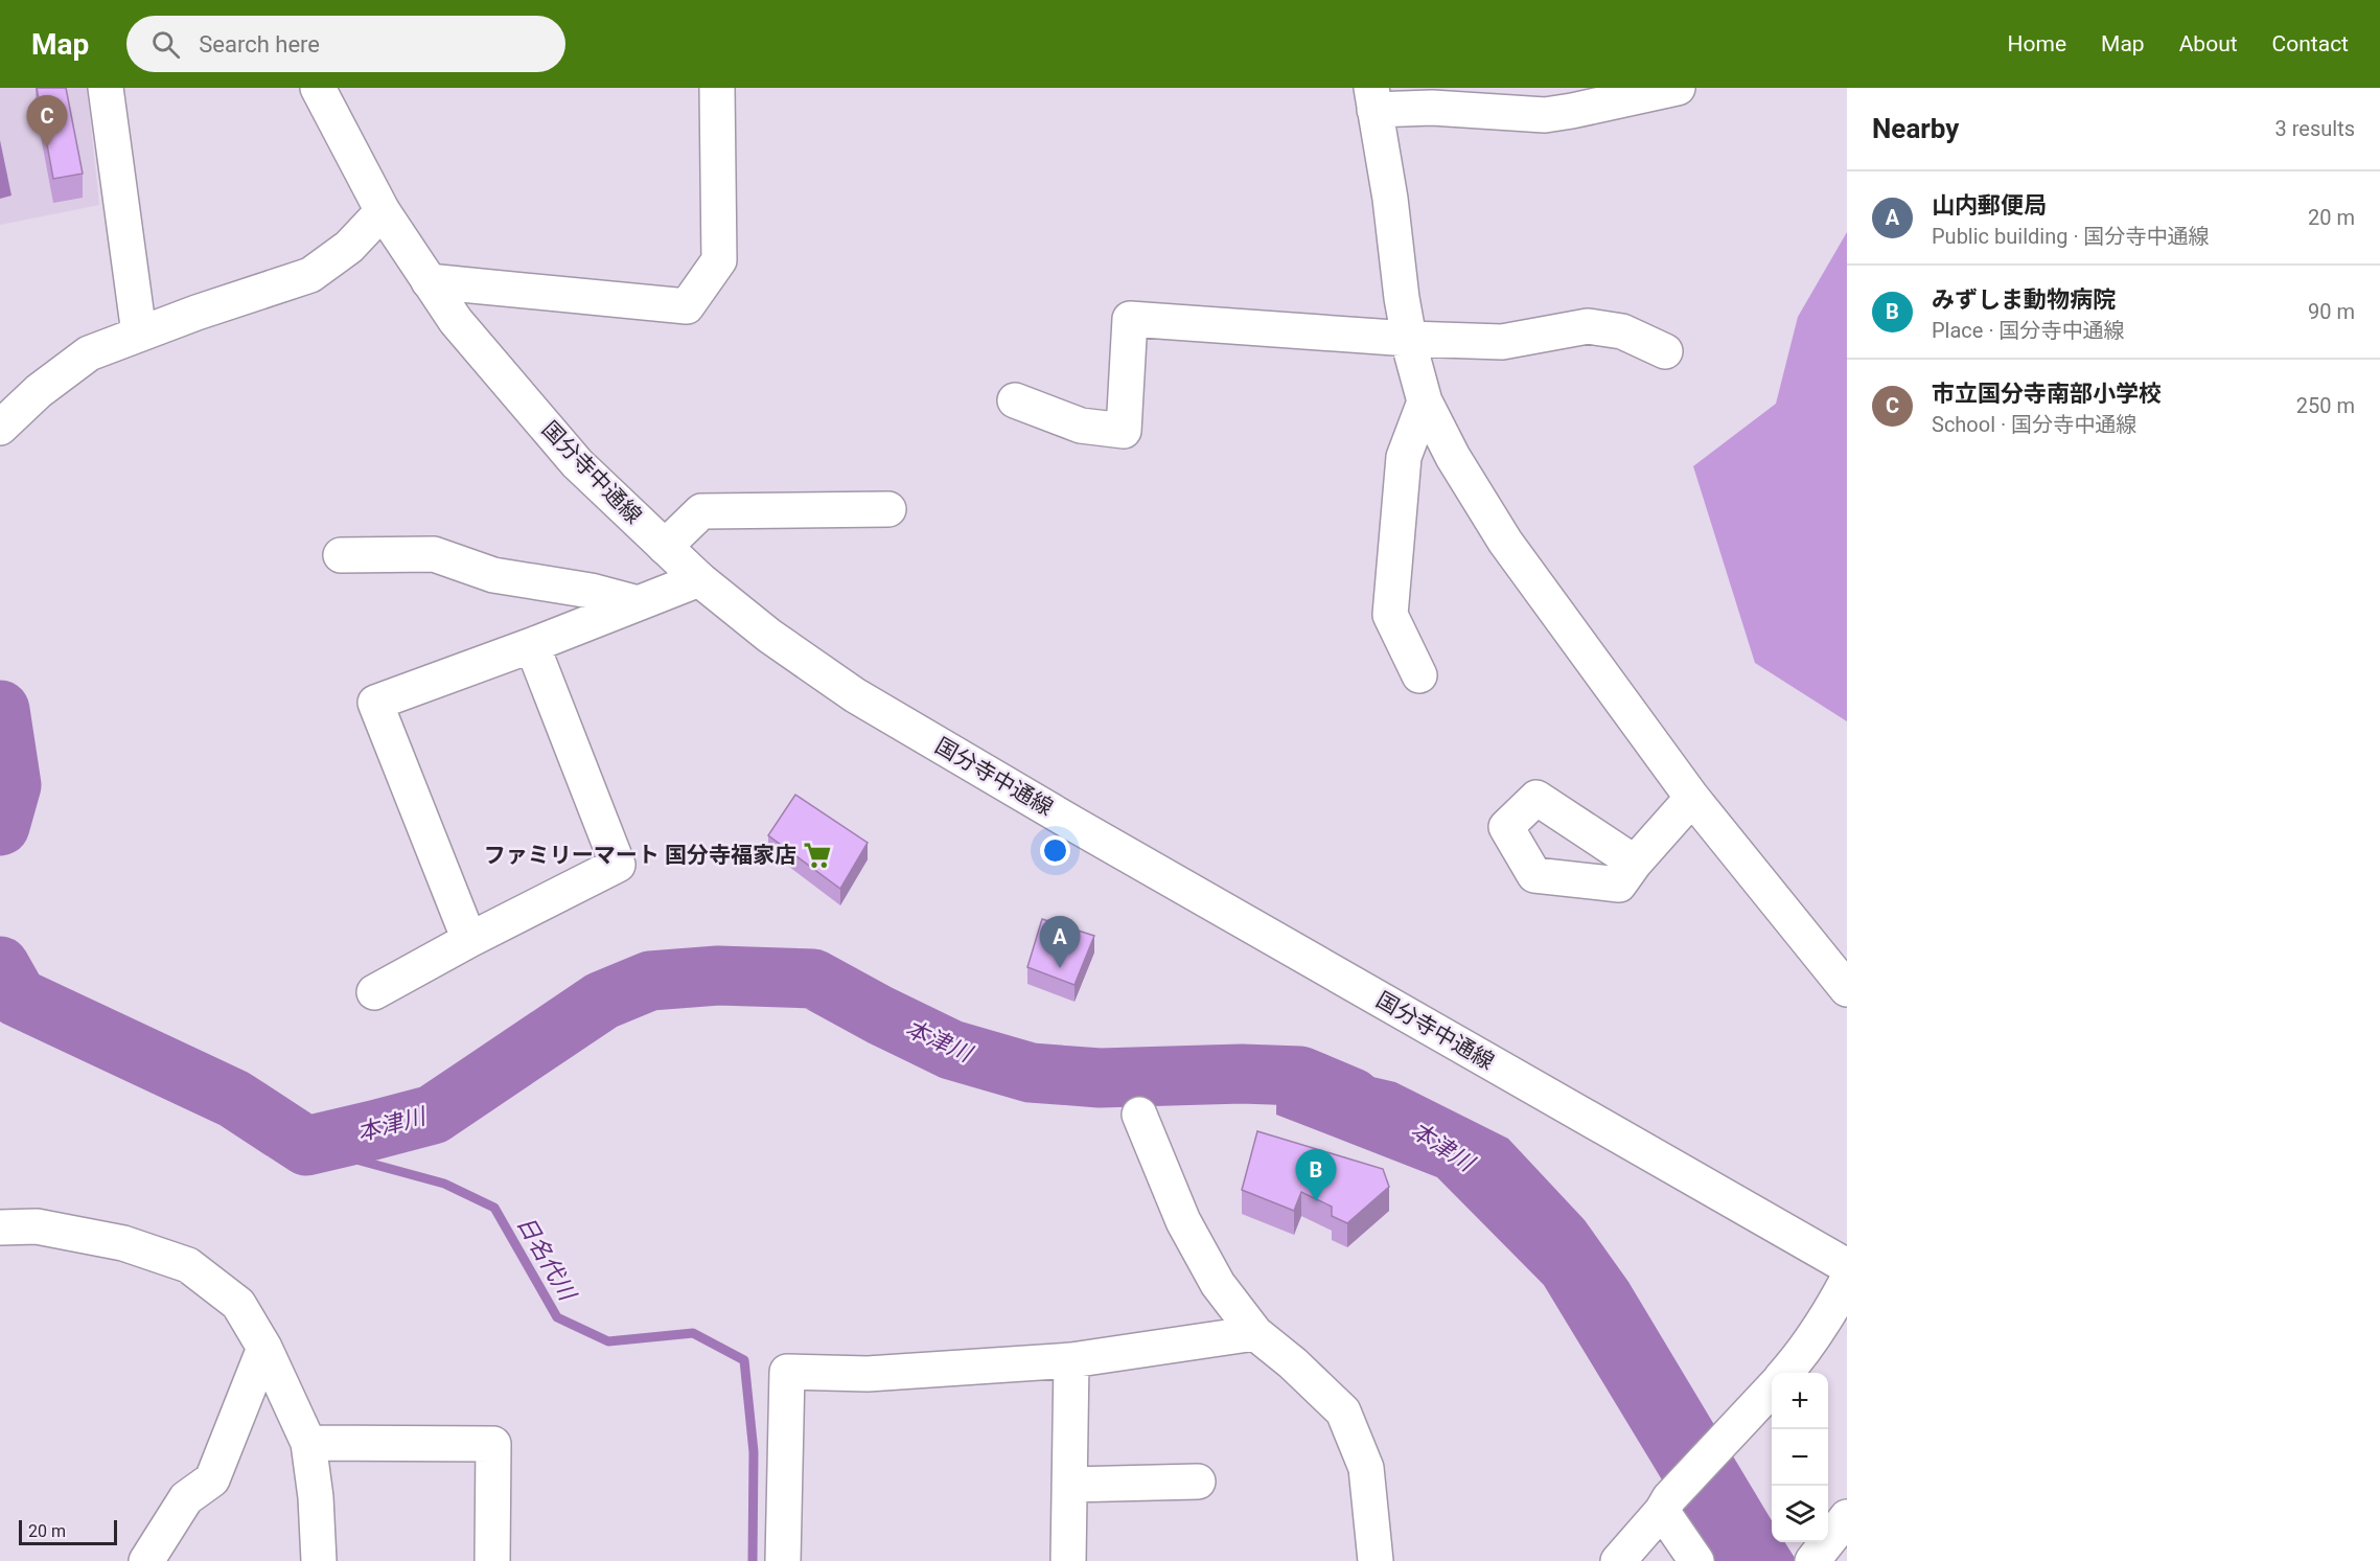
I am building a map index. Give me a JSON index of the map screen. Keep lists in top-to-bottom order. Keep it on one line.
{"streets":{"main road":["国分寺中通線"]},"water":["本津川","日名代川"],"places":{"supermarket":["ファミリーマート 国分寺福家店"]},"scale_bar":"20 m","page":{"header":"Map","search":"Search here","nav":["Home","Map","About","Contact"],"heading":["Nearby","3 results"],"pins":["C","A","B"],"list":[{"mark":"A","name":"山内郵便局","note":"Public building · 国分寺中通線","value":"20 m"},{"mark":"B","name":"みずしま動物病院","note":"Place · 国分寺中通線","value":"90 m"},{"mark":"C","name":"市立国分寺南部小学校","note":"School · 国分寺中通線","value":"250 m"}],"map_buttons":["+","−"],"scale":"20 m"}}
